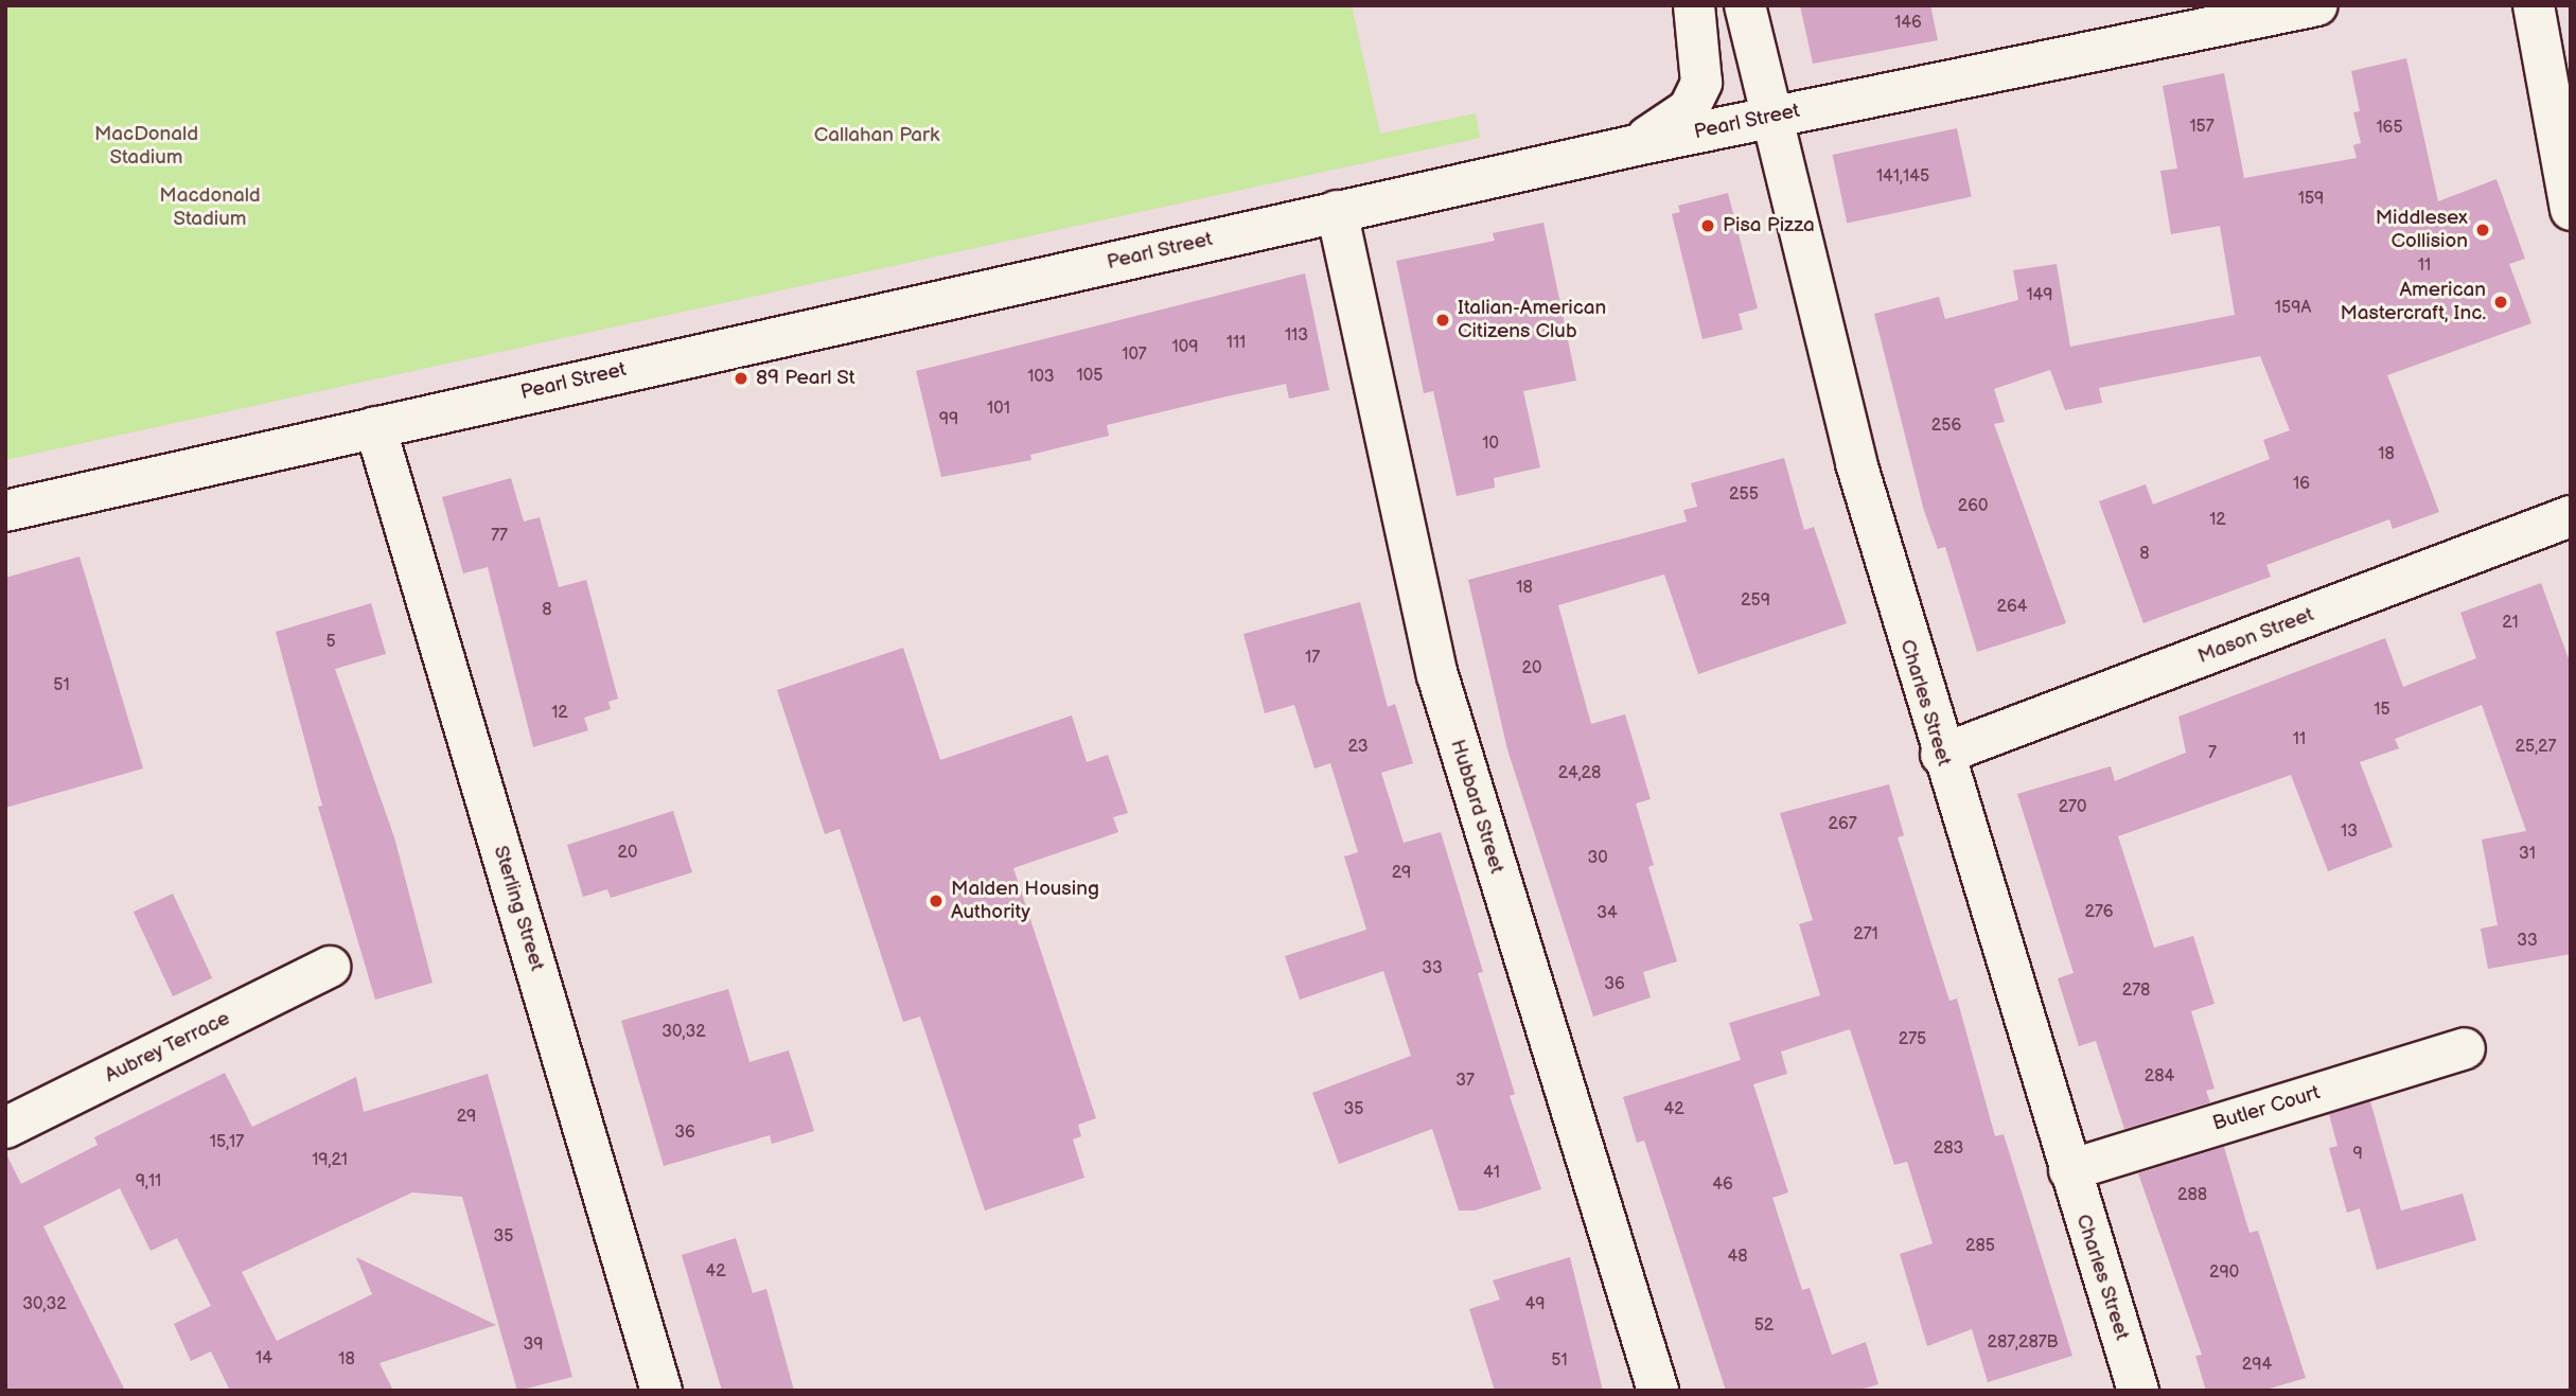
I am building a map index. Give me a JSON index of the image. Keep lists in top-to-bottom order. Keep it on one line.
{"streets":{"street":["Pearl Street","Mason Street","Charles Street","Hubbard Street","Sterling Street","Aubrey Terrace","Butler Court"]},"crossings":[["Pearl Street","Charles Street"],["Pearl Street","Hubbard Street"],["Pearl Street","Sterling Street"],["Mason Street","Charles Street"],["Charles Street","Butler Court"]],"parks":["MacDonald Stadium","Callahan Park","Macdonald Stadium"],"places":["Pisa Pizza","Middlesex Collision","American Mastercraft, Inc.","Italian-American Citizens Club","89 Pearl St","Malden Housing Authority"],"house_numbers":["146","157","165","141,145","159","11","149","159A","113","111","109","107","105","103","101","99","256","10","18","16","255","260","12","77","8","18","259","264","8","21","5","17","20","51","15","12","11","23","25,27","7","24,28","270","267","13","20","31","30","29","276","34","271","33","33","36","278","30,32","275","284","37","35","42","29","36","15,17","283","9","19,21","41","9,11","46","288","35","285","48","42","290","30,32","49","52","287,287B","39","14","18","51","294"]}
